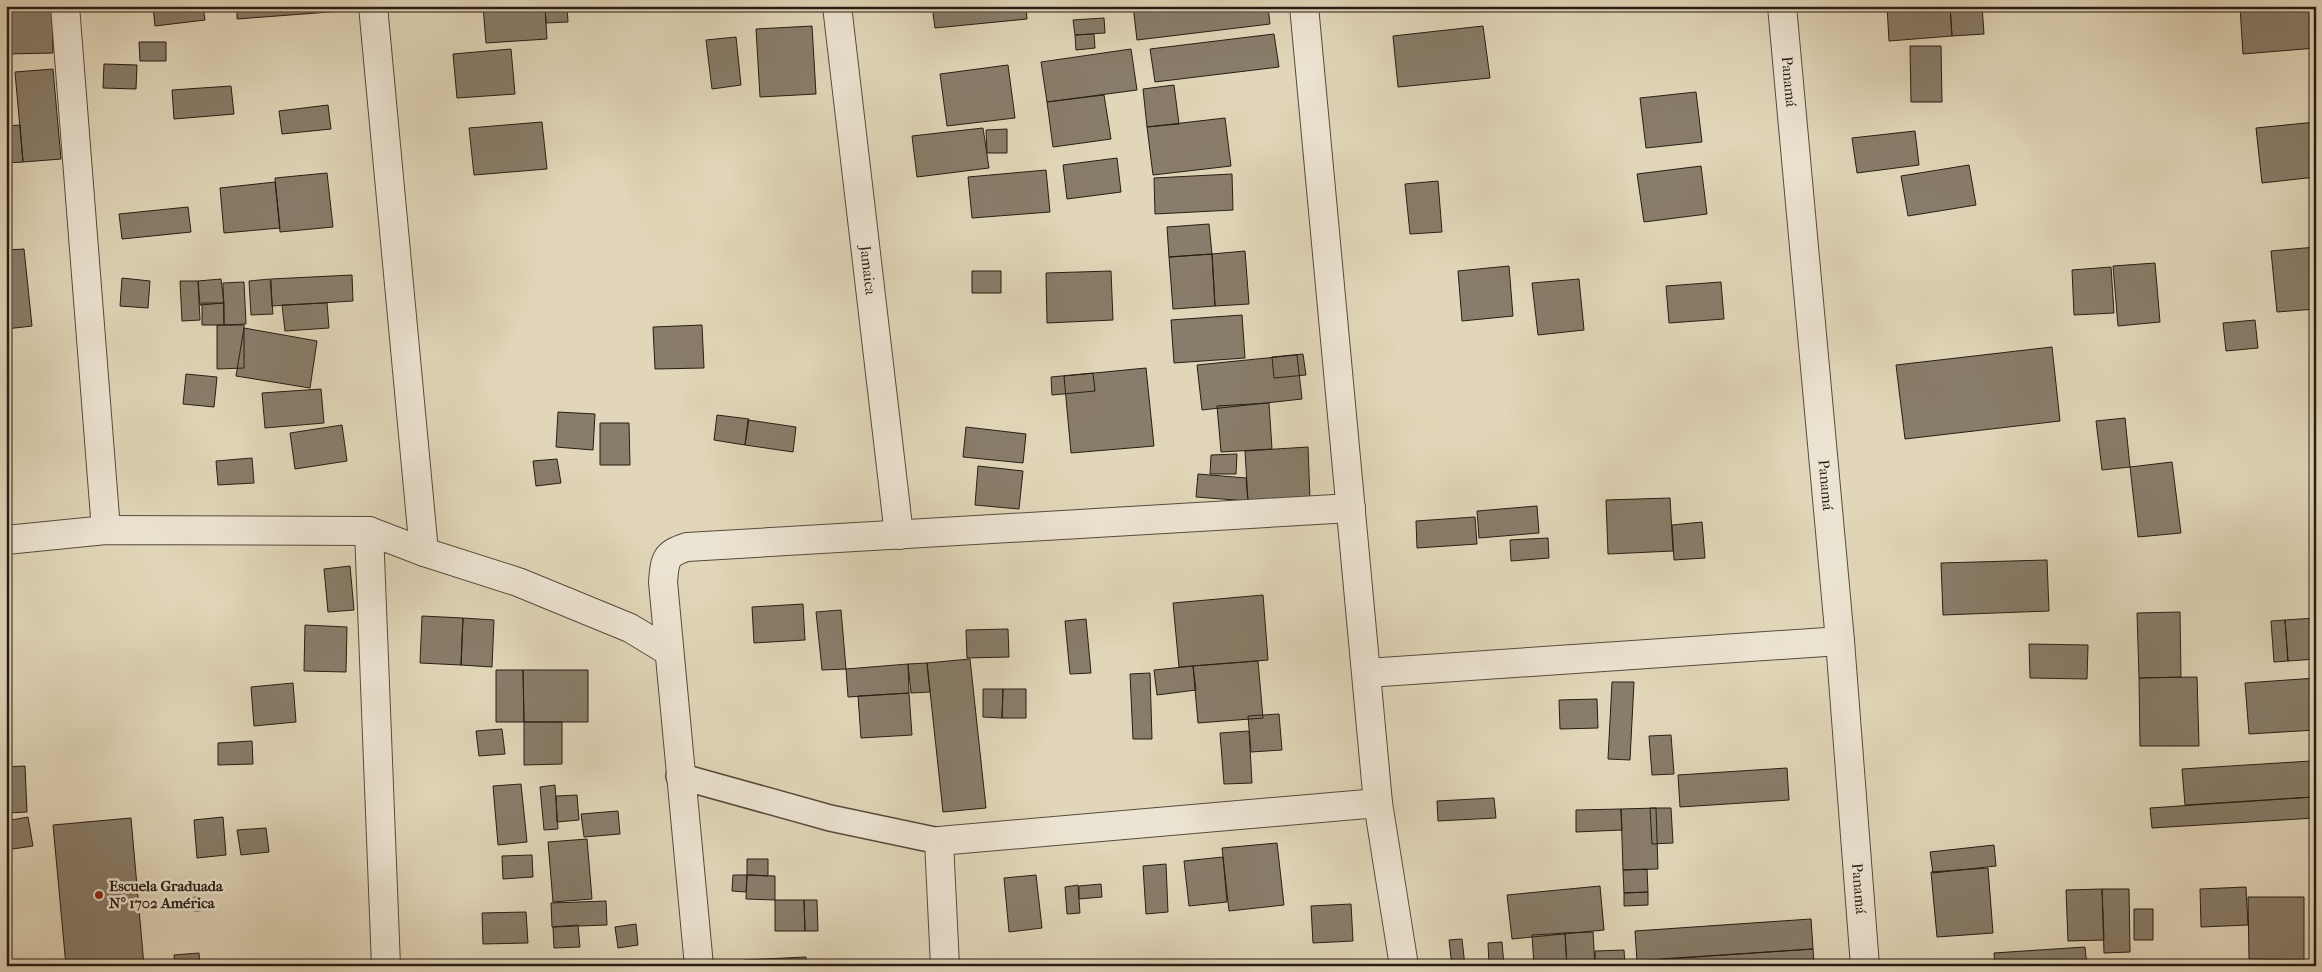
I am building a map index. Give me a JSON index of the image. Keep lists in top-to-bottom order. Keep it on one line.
{"streets":{"street":["Panamá","Jamaica"]},"places":["Escuela Graduada Nº 1702 América"]}
